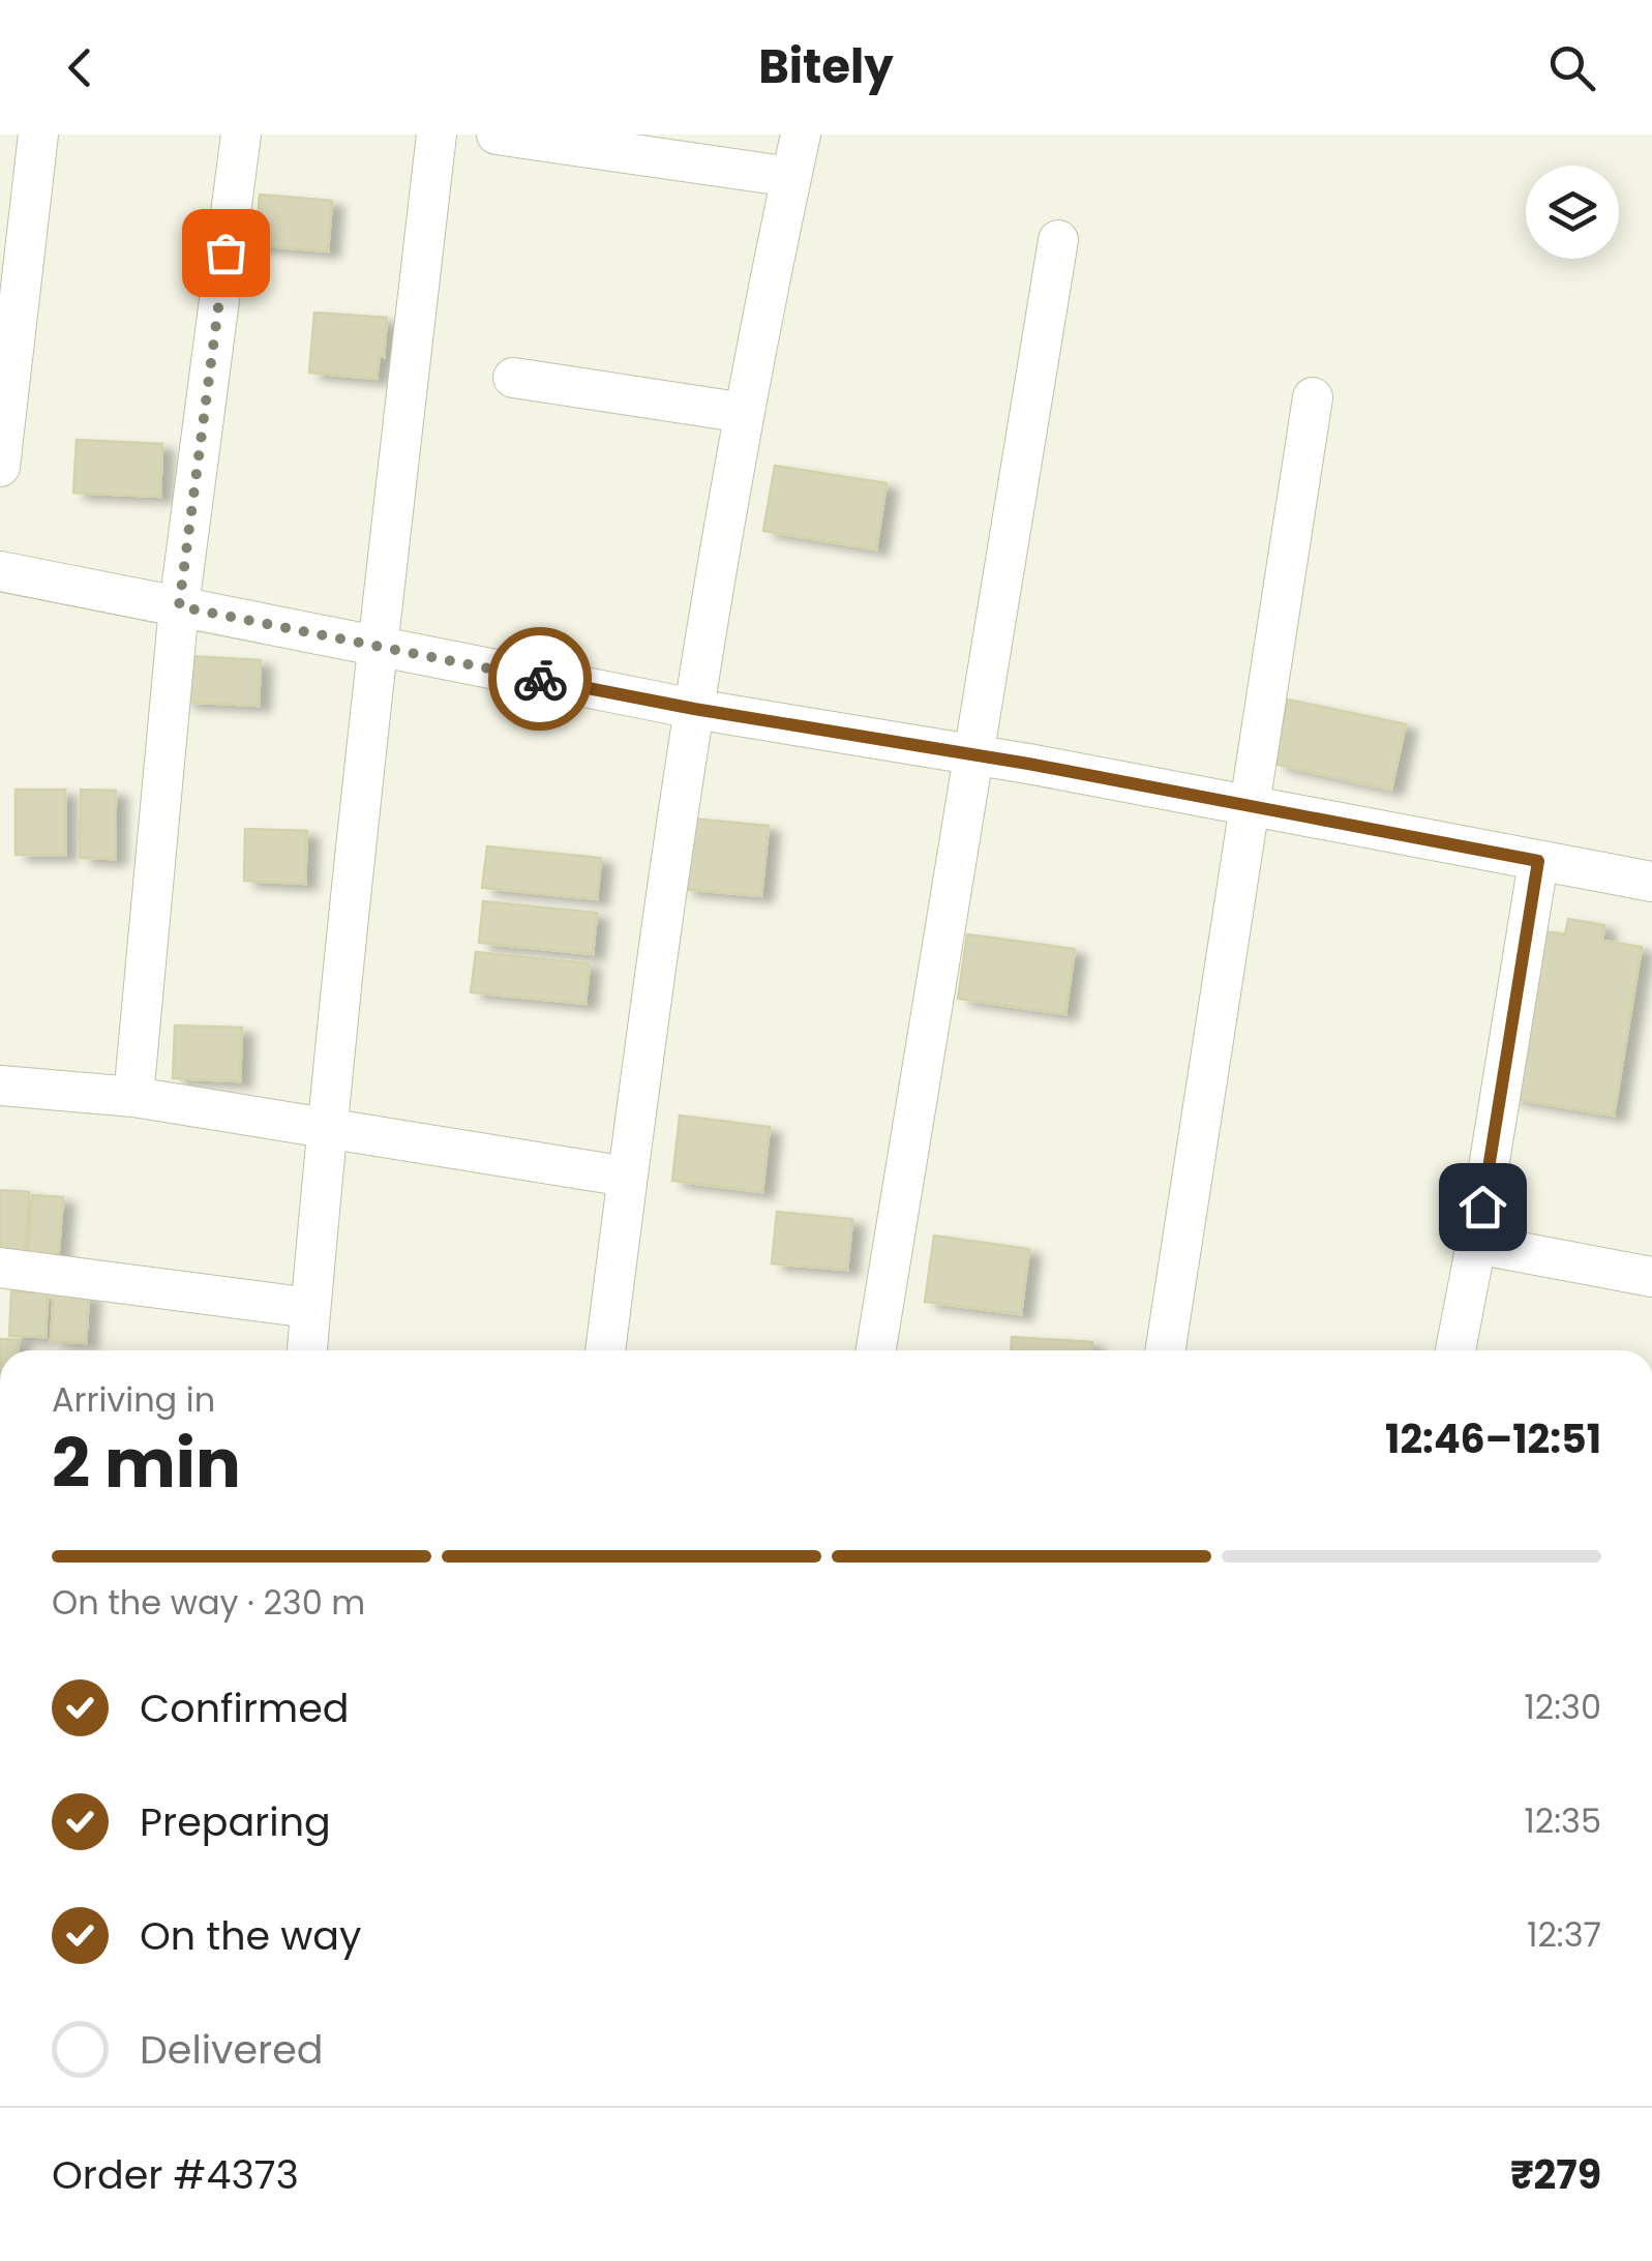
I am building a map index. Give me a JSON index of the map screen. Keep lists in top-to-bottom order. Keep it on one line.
{"page":{"header":"Bitely","heading":["2 min","Arriving in","12:46–12:51"],"panel":["Order #4373","₹279"],"bar":"On the way · 230 m","list":[["Confirmed","12:30"],["Preparing","12:35"],["On the way","12:37"],"Delivered"]}}
